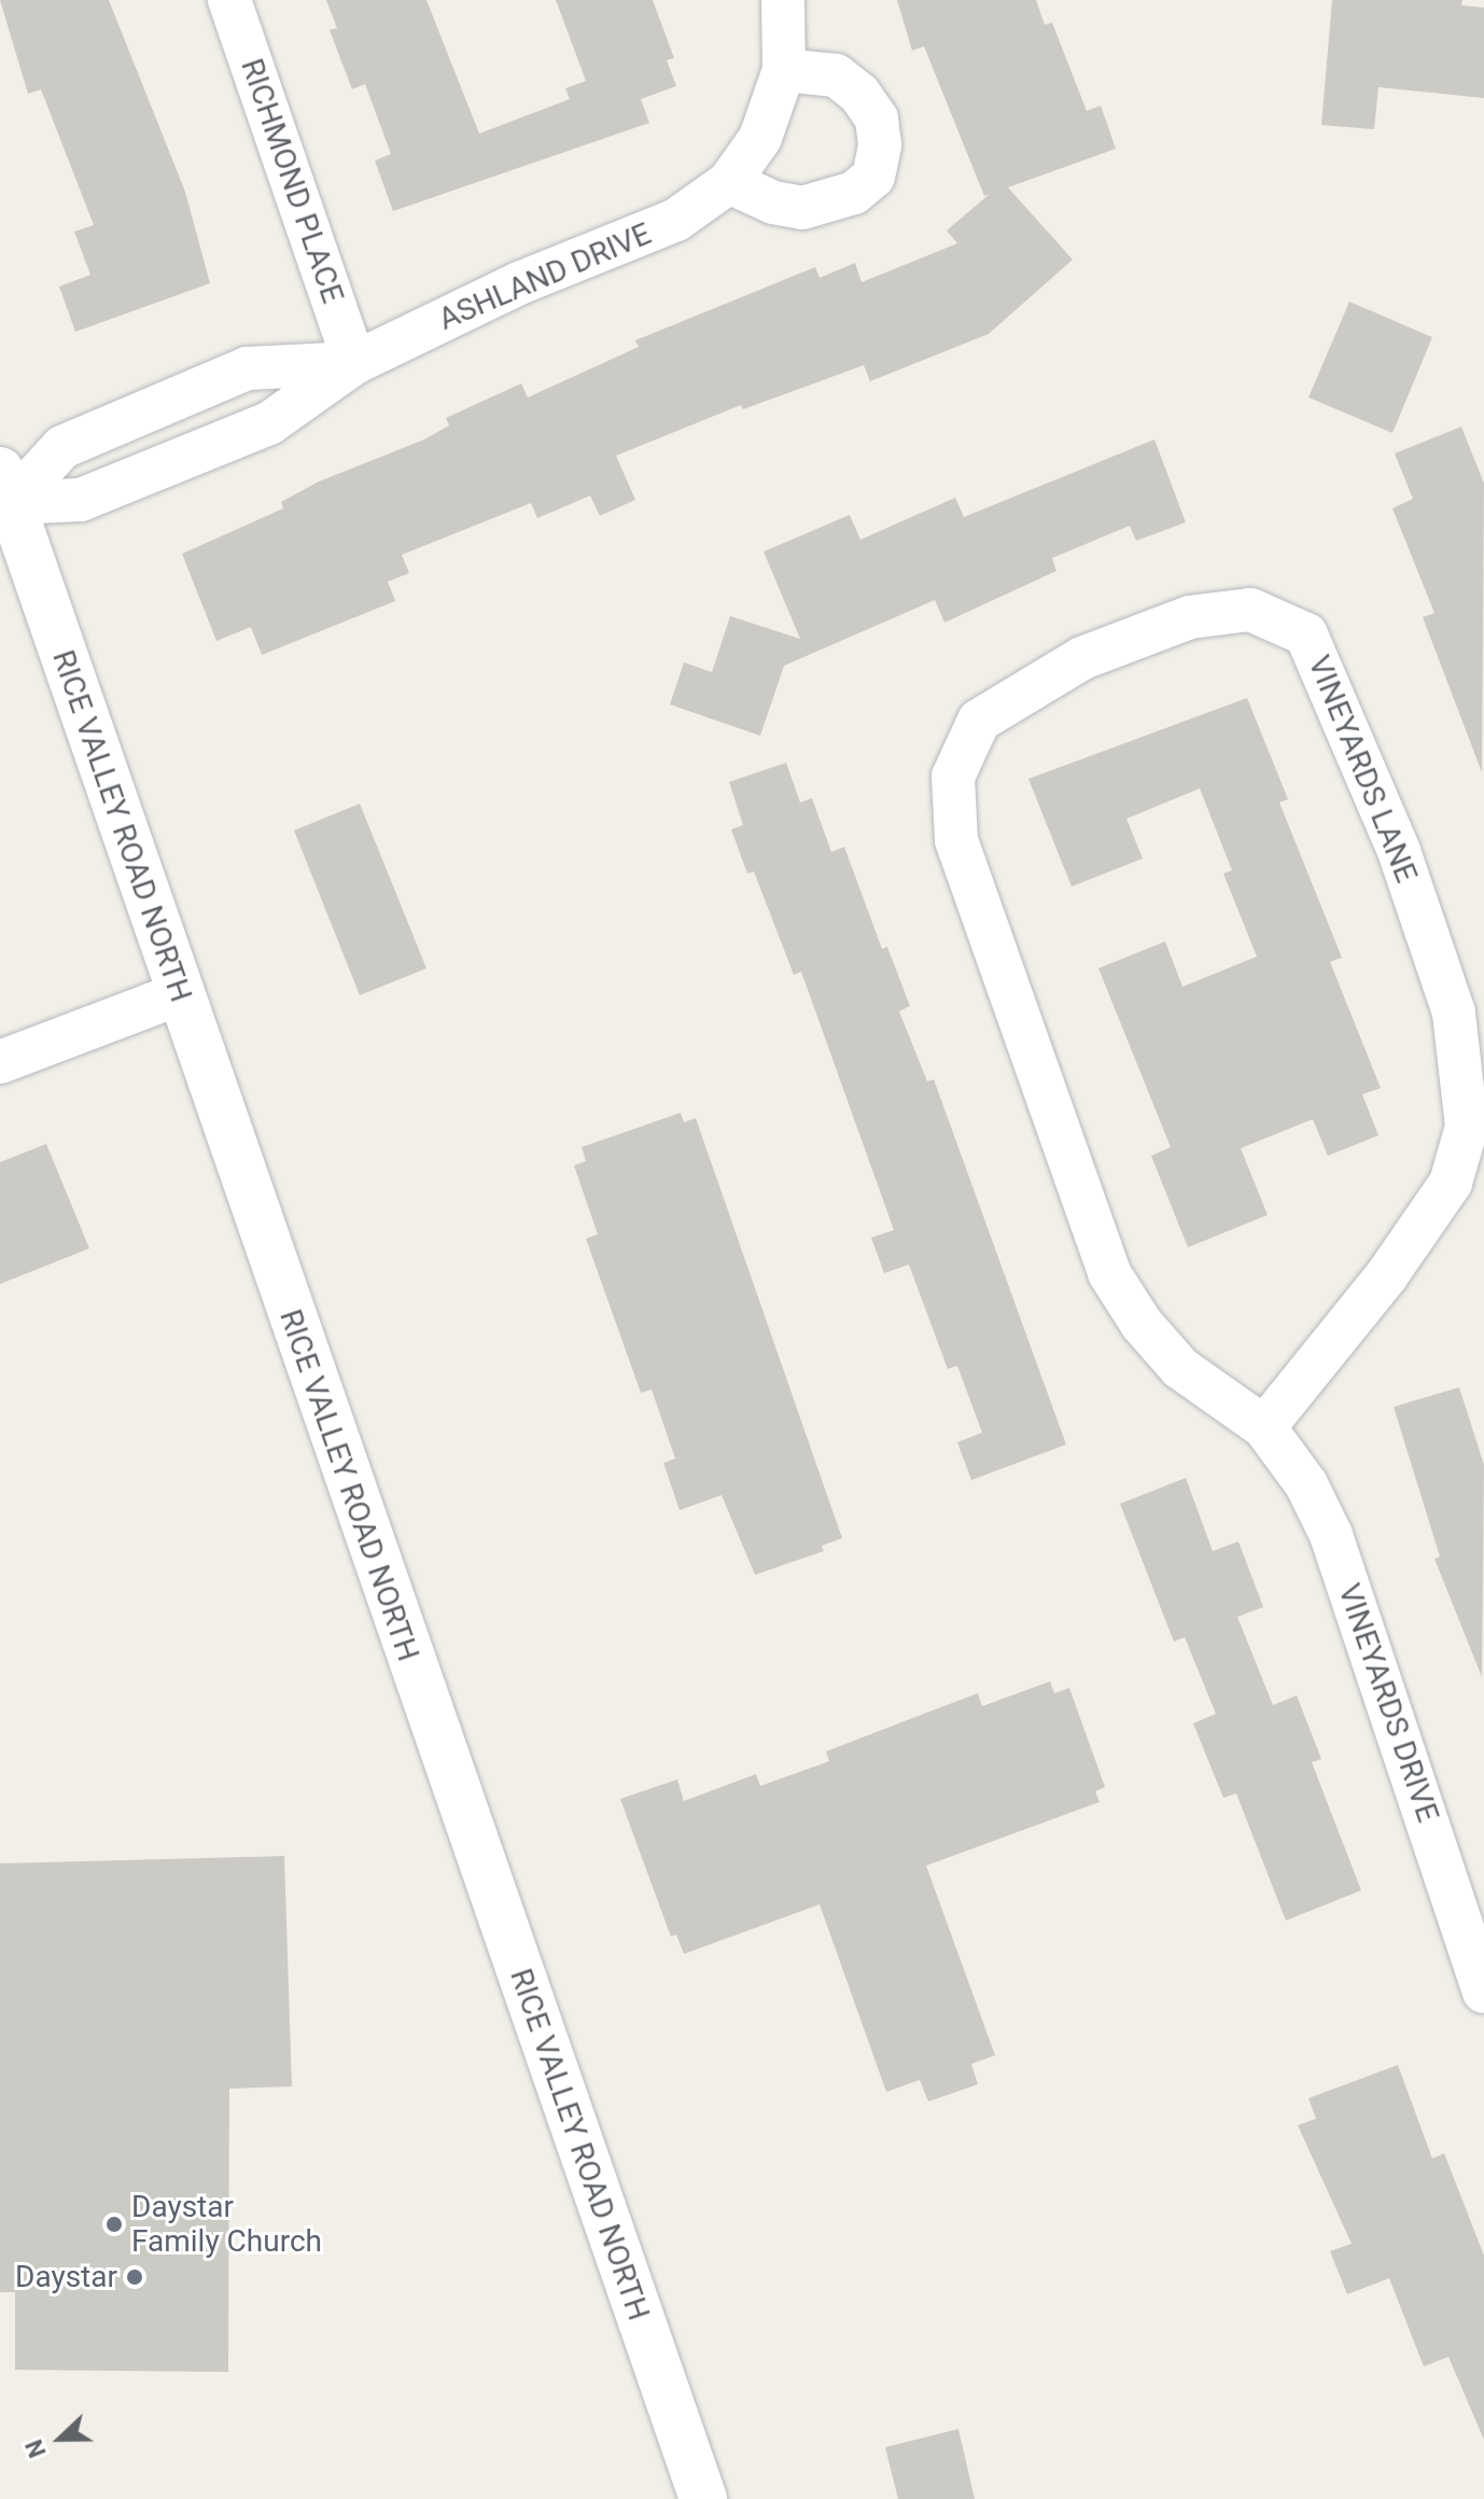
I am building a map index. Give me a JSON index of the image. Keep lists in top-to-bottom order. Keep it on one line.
{"streets":{"street":["RICHMOND PLACE","ASHLAND DRIVE","VINEYARDS LANE","RICE VALLEY ROAD NORTH","VINEYARDS DRIVE"]},"crossings":[["RICHMOND PLACE","ASHLAND DRIVE"],["ASHLAND DRIVE","RICE VALLEY ROAD NORTH"],["VINEYARDS LANE","VINEYARDS DRIVE"]],"places":["Daystar Family Church","Daystar"],"north":"left"}
